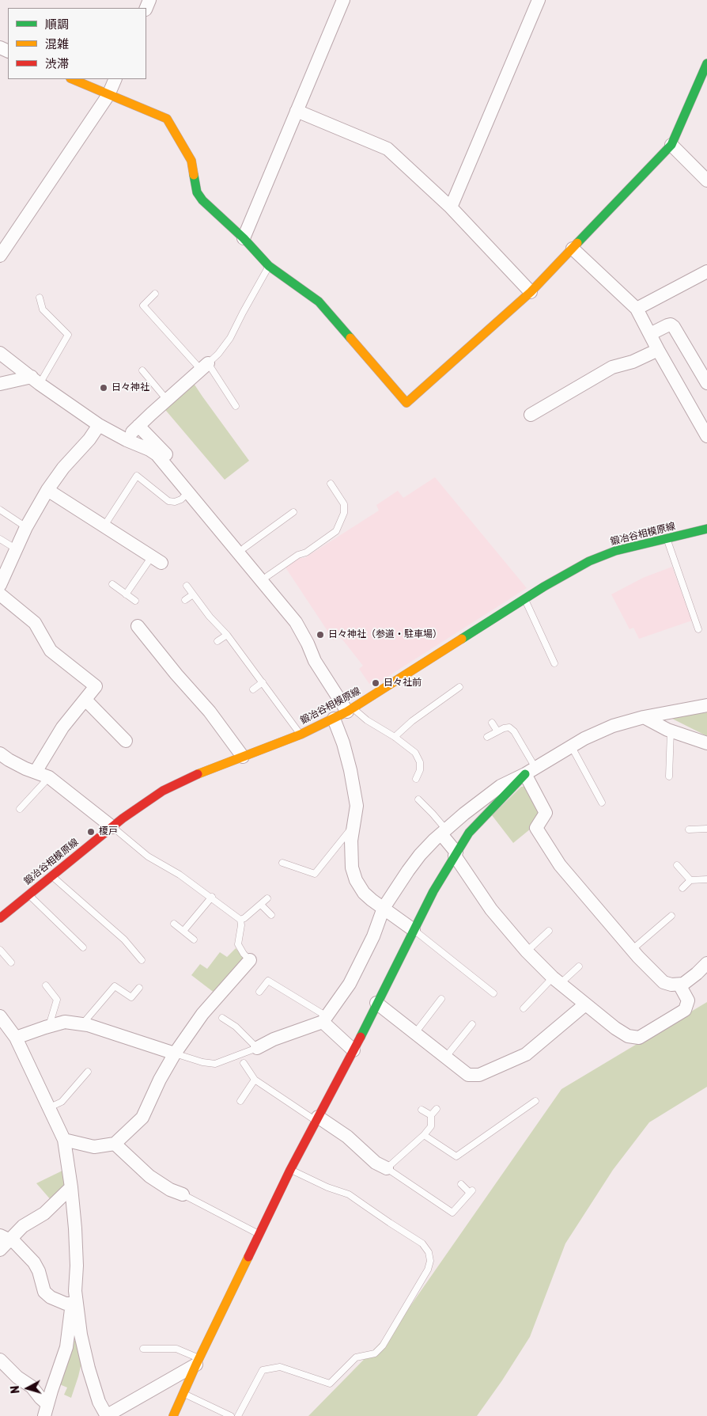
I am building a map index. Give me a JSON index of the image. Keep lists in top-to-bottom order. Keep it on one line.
{"streets":{"street":["鍛冶谷相模原線"]},"places":["日々神社","日々神社（参道・駐車場）","日々社前","榎戸"],"legend":["順調","混雑","渋滞"],"north":"left"}
